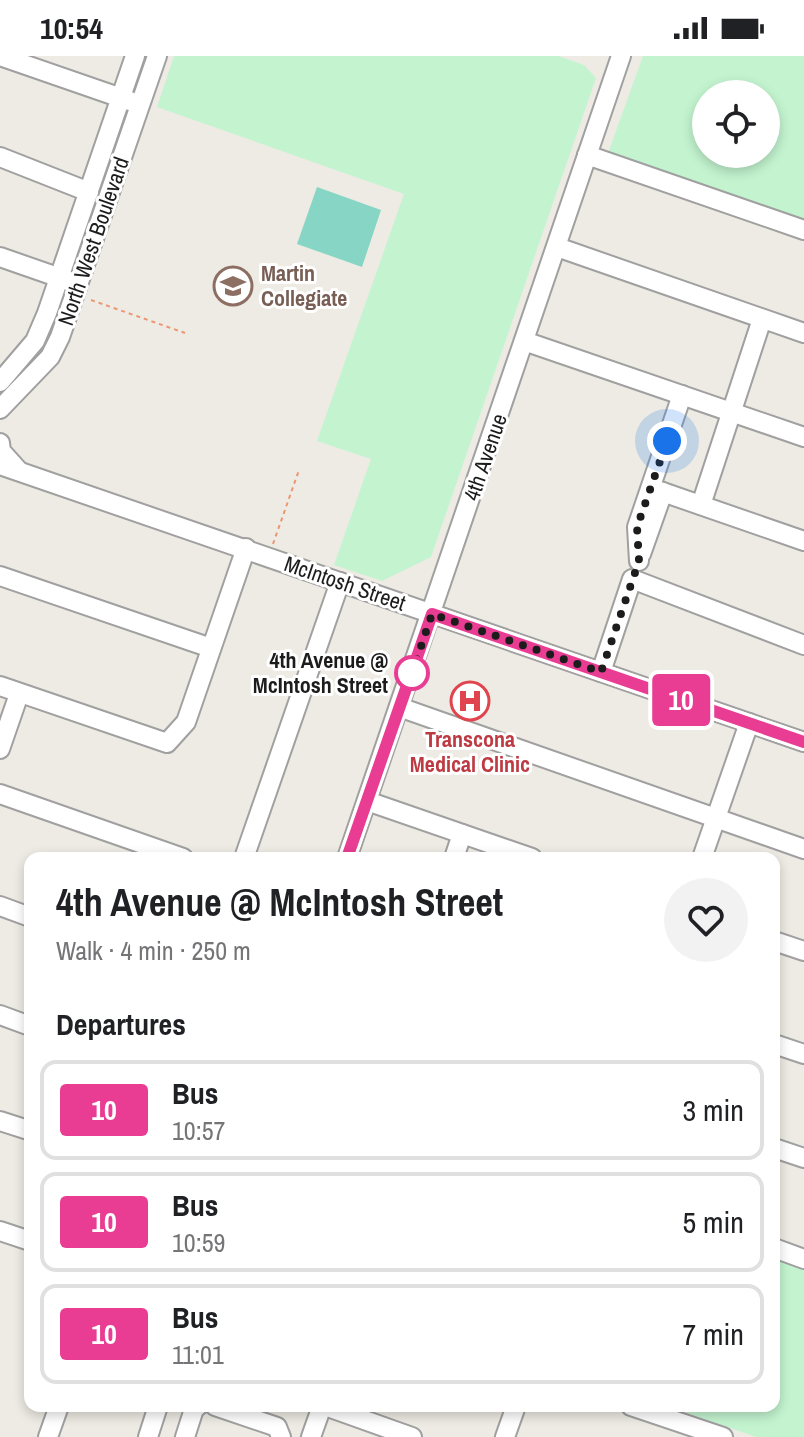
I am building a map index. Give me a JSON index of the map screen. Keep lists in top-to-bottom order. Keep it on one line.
{"streets":{"street":["North West Boulevard","4th Avenue","McIntosh Street"]},"crossings":[["4th Avenue","McIntosh Street"]],"places":{"school or university":["Martin Collegiate"],"other":["4th Avenue @ McIntosh Street"],"hospital":["Transcona Medical Clinic"]},"lines":["bus line 10"],"page":{"status":"10:54","on_map":"10","heading":[["4th Avenue @ McIntosh Street","Walk · 4 min · 250 m"],"Departures"],"list":[{"mark":"10","name":"Bus","note":"10:57","value":"3 min"},{"mark":"10","name":"Bus","note":"10:59","value":"5 min"},{"mark":"10","name":"Bus","note":"11:01","value":"7 min"}]}}
